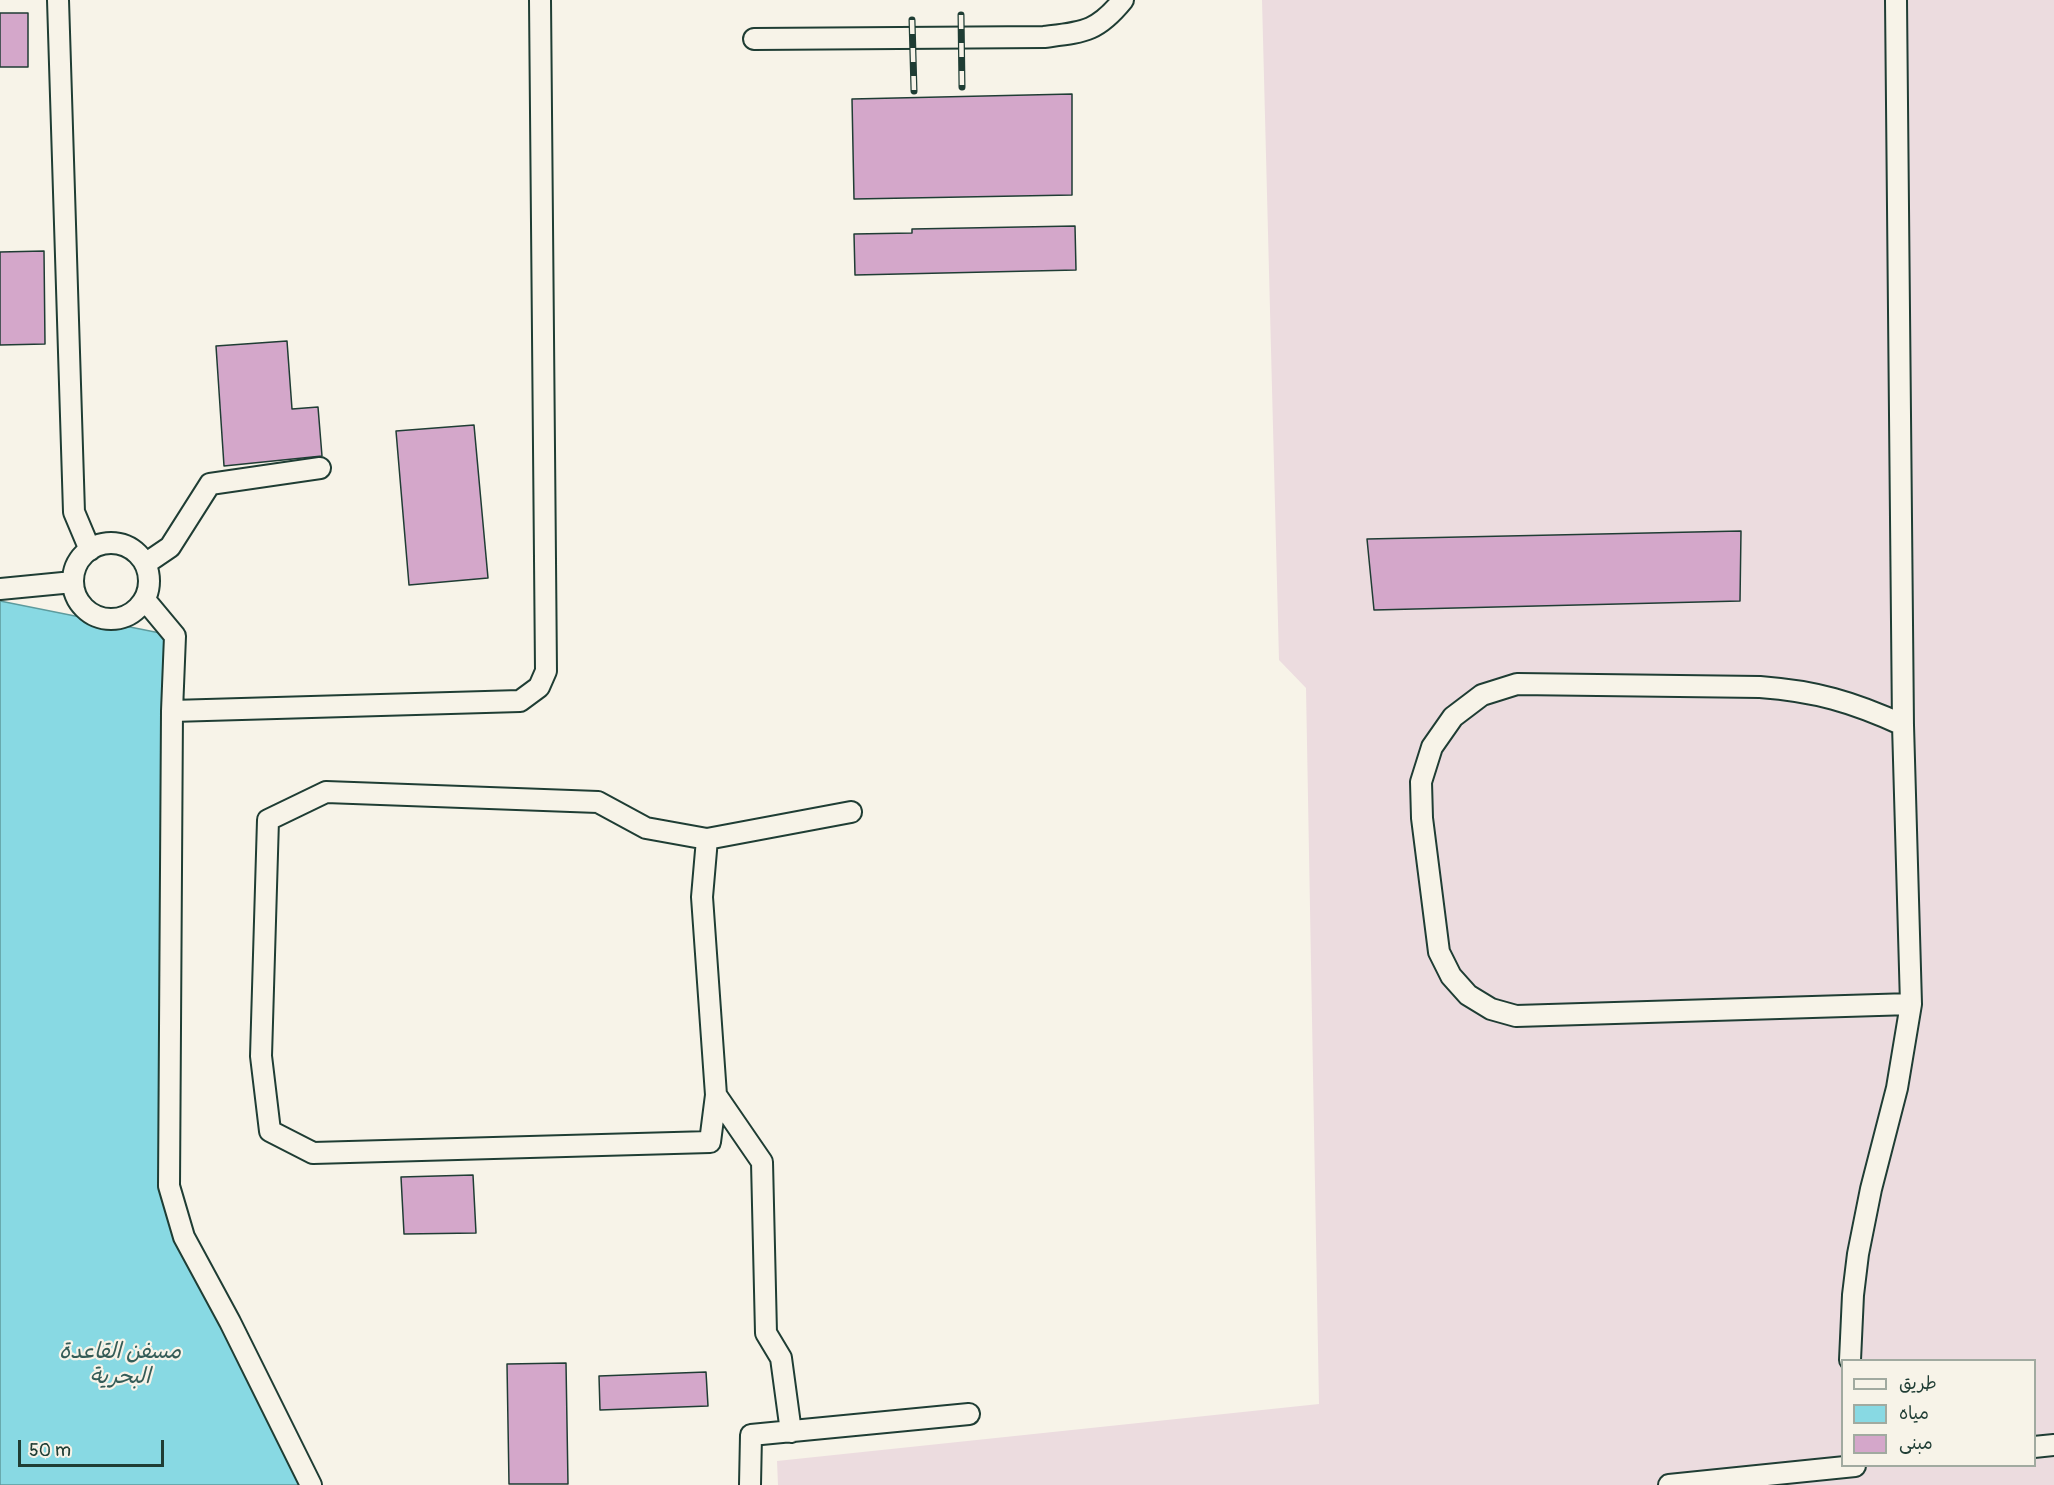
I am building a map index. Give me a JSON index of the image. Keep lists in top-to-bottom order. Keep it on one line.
{"water":["مسفن القاعدة البحرية"],"legend":["طريق","مياه","مبنى"],"scale_bar":"50 m"}
